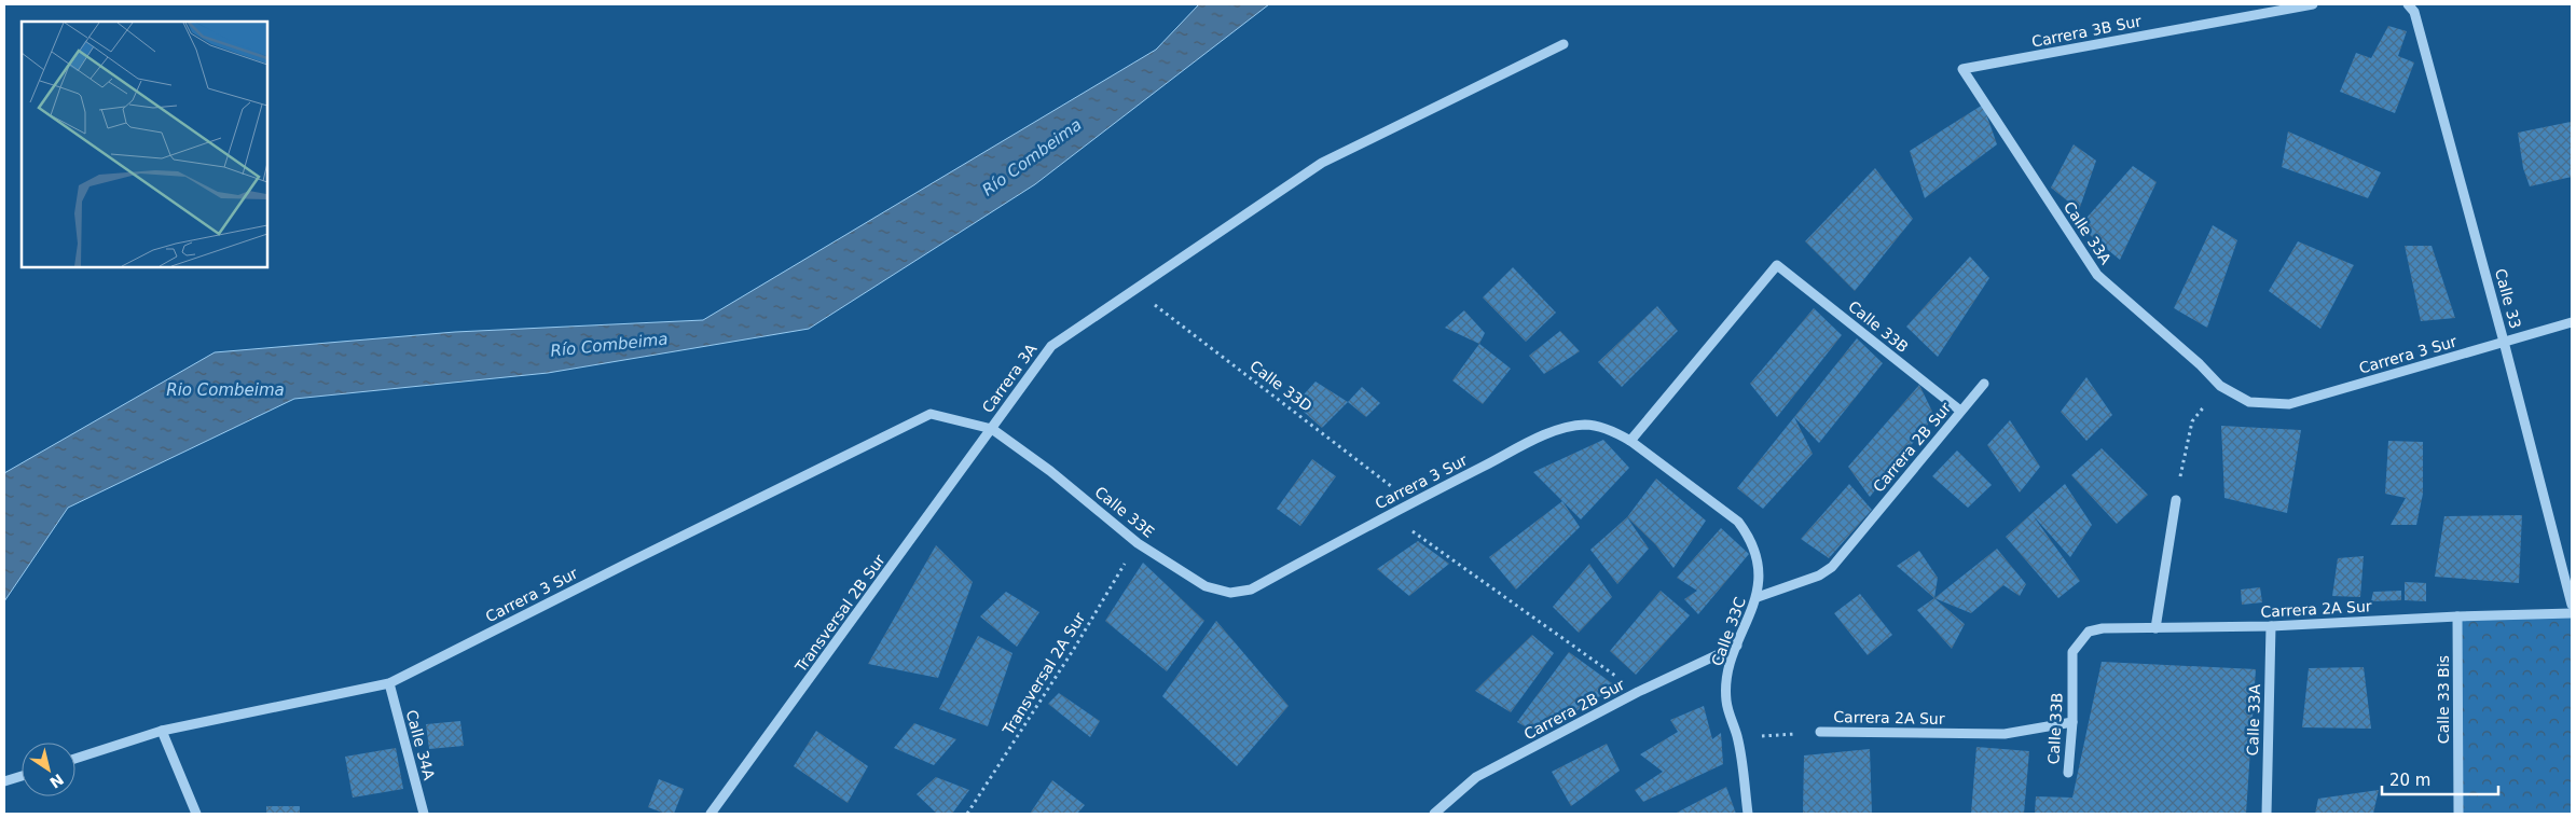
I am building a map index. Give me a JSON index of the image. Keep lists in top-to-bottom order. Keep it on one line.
{"streets":{"street":["Carrera 3B Sur","Calle 33A","Calle 33","Calle 33B","Carrera 3 Sur","Carrera 3A","Carrera 2B Sur","Calle 33E","Carrera 2A Sur","Transversal 2B Sur","Calle 33C","Calle 33 Bis","Calle 34A"],"path":["Calle 33D","Transversal 2A Sur"]},"crossings":[["Carrera 3B Sur","Calle 33A"],["Calle 33A","Carrera 3 Sur"],["Calle 33A","Carrera 2A Sur"],["Calle 33","Carrera 3 Sur"],["Calle 33B","Carrera 2B Sur"],["Calle 33B","Carrera 2A Sur"],["Calle 33B","Calle 33C"],["Carrera 3 Sur","Carrera 3A"],["Carrera 3 Sur","Calle 33D"],["Carrera 3 Sur","Calle 33E"],["Carrera 3 Sur","Transversal 2B Sur"],["Carrera 3 Sur","Calle 33C"],["Carrera 3 Sur","Calle 34A"],["Carrera 3A","Calle 33D"],["Carrera 3A","Calle 33E"],["Carrera 3A","Transversal 2B Sur"],["Carrera 2B Sur","Calle 33C"],["Calle 33E","Transversal 2B Sur"],["Calle 33E","Transversal 2A Sur"],["Carrera 2A Sur","Calle 33C"],["Carrera 2A Sur","Calle 33 Bis"]],"water":["Río Combeima","Rio Combeima"],"scale_bar":"20 m","north":"bottom right"}
